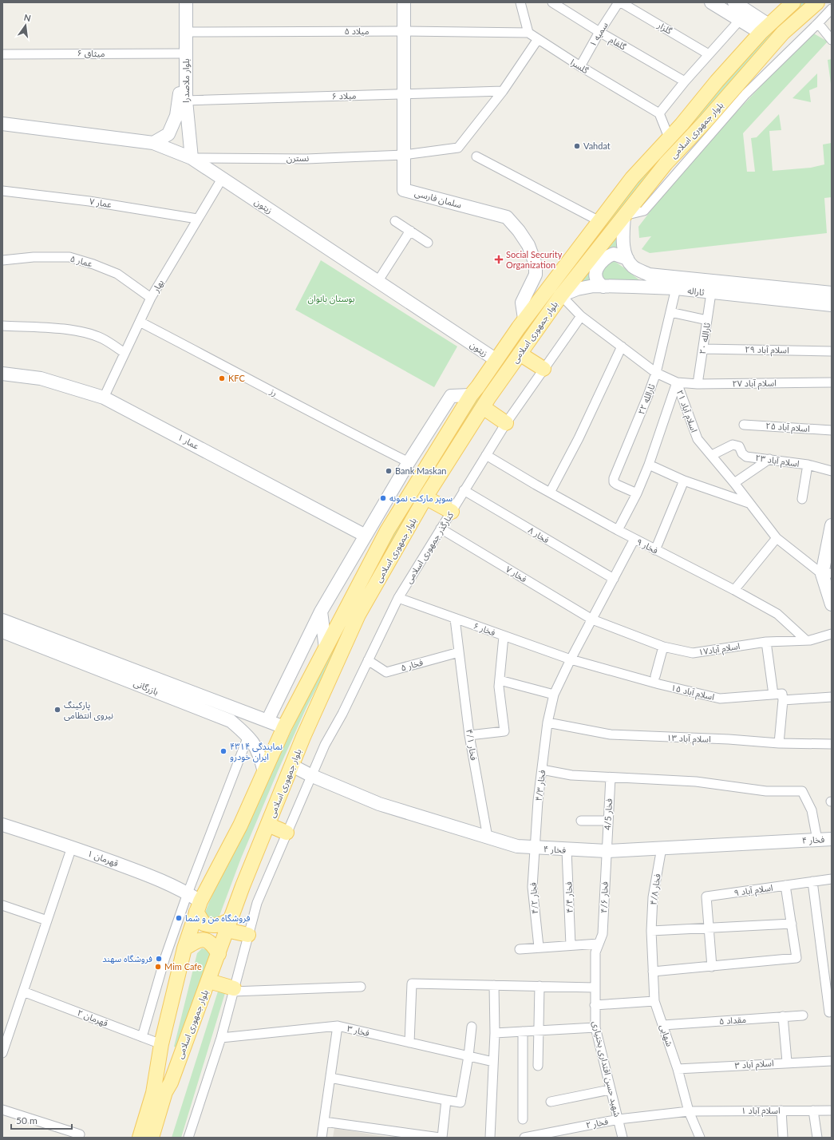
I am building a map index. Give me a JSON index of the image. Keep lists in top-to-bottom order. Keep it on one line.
{"streets":{"main road":["بلوار جمهوری اسلامی"],"street":["گلزار","میلاد ۵","سمیه ۱","گلفام","میثاق ۶","گلسرا","بلوار ملاصدرا","میلاد ۶","نسترن","سلمان فارسی","عمار ۷","زیتون","عمار ۵","بهار","ثاراله","ثارالله ۲۰","اسلام آباد ۲۹","اسلام آباد ۲۷","رز","ثارالله ۲۲","اسلام آباد ۲۱","اسلام آباد ۲۵","عمار ۱","اسلام آباد ۲۳","فخار ۸","فخار ۹","کنارگذر جمهوری اسلامی","فخار ۷","فخار ۶","اسلام آباد۱۷","فخار ۵","بازرگانی","اسلام آباد ۱۵","اسلام آباد ۱۳","فخار ۴/۱","فخار ۴/۳","فخار 4/5","فخار ۴","قهرمان ۱","فخار ۴/۸","اسلام آباد ۹","فخار ۴/۴","فخار ۴/۶","فخار ۴/۲","قهرمان ۲","مقداد ۵","فخار ۳","شهابی","اسلام آباد ۳","شهید حسن اقتداری بختیاری","اسلام آباد ۱","فخار ۲"]},"crossings":[["گلزار","سمیه ۱"],["میلاد ۵","گلسرا"],["میلاد ۵","بلوار ملاصدرا"],["میلاد ۵","سلمان فارسی"],["سمیه ۱","گلفام"],["سمیه ۱","گلسرا"],["میثاق ۶","بلوار ملاصدرا"],["گلسرا","نسترن"],["بلوار ملاصدرا","میلاد ۶"],["بلوار ملاصدرا","نسترن"],["بلوار ملاصدرا","زیتون"],["میلاد ۶","نسترن"],["میلاد ۶","سلمان فارسی"],["بلوار جمهوری اسلامی","سلمان فارسی"],["بلوار جمهوری اسلامی","زیتون"],["بلوار جمهوری اسلامی","ثاراله"],["بلوار جمهوری اسلامی","اسلام آباد ۲۱"],["بلوار جمهوری اسلامی","بازرگانی"],["بلوار جمهوری اسلامی","فخار ۴"],["بلوار جمهوری اسلامی","قهرمان ۱"],["بلوار جمهوری اسلامی","قهرمان ۲"],["نسترن","سلمان فارسی"],["نسترن","زیتون"],["عمار ۷","بهار"],["زیتون","بهار"],["عمار ۵","بهار"],["بهار","رز"],["بهار","عمار ۱"],["ثاراله","ثارالله ۲۰"],["ثاراله","ثارالله ۲۲"],["ثاراله","اسلام آباد ۲۱"],["ثارالله ۲۰","اسلام آباد ۲۹"],["ثارالله ۲۰","اسلام آباد ۲۷"],["اسلام آباد ۲۷","اسلام آباد ۲۱"],["ثارالله ۲۲","اسلام آباد ۲۱"],["اسلام آباد ۲۱","اسلام آباد ۲۳"],["اسلام آباد ۲۱","کنارگذر جمهوری اسلامی"],["فخار ۸","کنارگذر جمهوری اسلامی"],["فخار ۸","فخار ۴/۳"],["فخار ۹","کنارگذر جمهوری اسلامی"],["فخار ۹","اسلام آباد۱۷"],["فخار ۹","فخار ۴/۳"],["کنارگذر جمهوری اسلامی","فخار ۷"],["کنارگذر جمهوری اسلامی","فخار ۶"],["کنارگذر جمهوری اسلامی","فخار ۵"],["کنارگذر جمهوری اسلامی","فخار ۴"],["کنارگذر جمهوری اسلامی","فخار ۳"],["فخار ۷","اسلام آباد۱۷"],["فخار ۷","فخار ۴/۳"],["فخار ۶","اسلام آباد ۱۵"],["فخار ۶","فخار ۴/۱"],["فخار ۶","فخار ۴/۳"],["اسلام آباد۱۷","فخار ۴/۳"],["فخار ۵","فخار ۴/۱"],["اسلام آباد ۱۵","فخار ۴/۳"],["اسلام آباد ۱۳","فخار ۴/۳"],["فخار ۴/۱","فخار ۴"],["فخار ۴/۳","فخار ۴"],["فخار ۴/۳","فخار ۴/۲"],["فخار 4/5","فخار ۴"],["فخار 4/5","فخار ۴/۶"],["فخار ۴","فخار ۴/۸"],["فخار ۴","فخار ۴/۴"],["فخار ۴","فخار ۴/۶"],["فخار ۴","فخار ۴/۲"],["فخار ۴/۸","شهابی"],["فخار ۴/۶","شهید حسن اقتداری بختیاری"],["مقداد ۵","شهابی"],["شهابی","اسلام آباد ۳"],["شهابی","اسلام آباد ۱"],["شهابی","فخار ۲"],["شهید حسن اقتداری بختیاری","فخار ۲"],["اسلام آباد ۱","فخار ۲"]],"parks":["بوستان بانوان"],"places":{"other":["Vahdat","KFC","Bank Maskan","سوپر مارکت نمونه","پارکینگ نیروی انتظامی","نمایندگی ۴۳۱۴ ایران خودرو","فروشگاه من و شما","فروشگاه سهند","Mim Cafe"],"health":["Social Security Organization"]},"scale_bar":"50 m","north":"top"}
